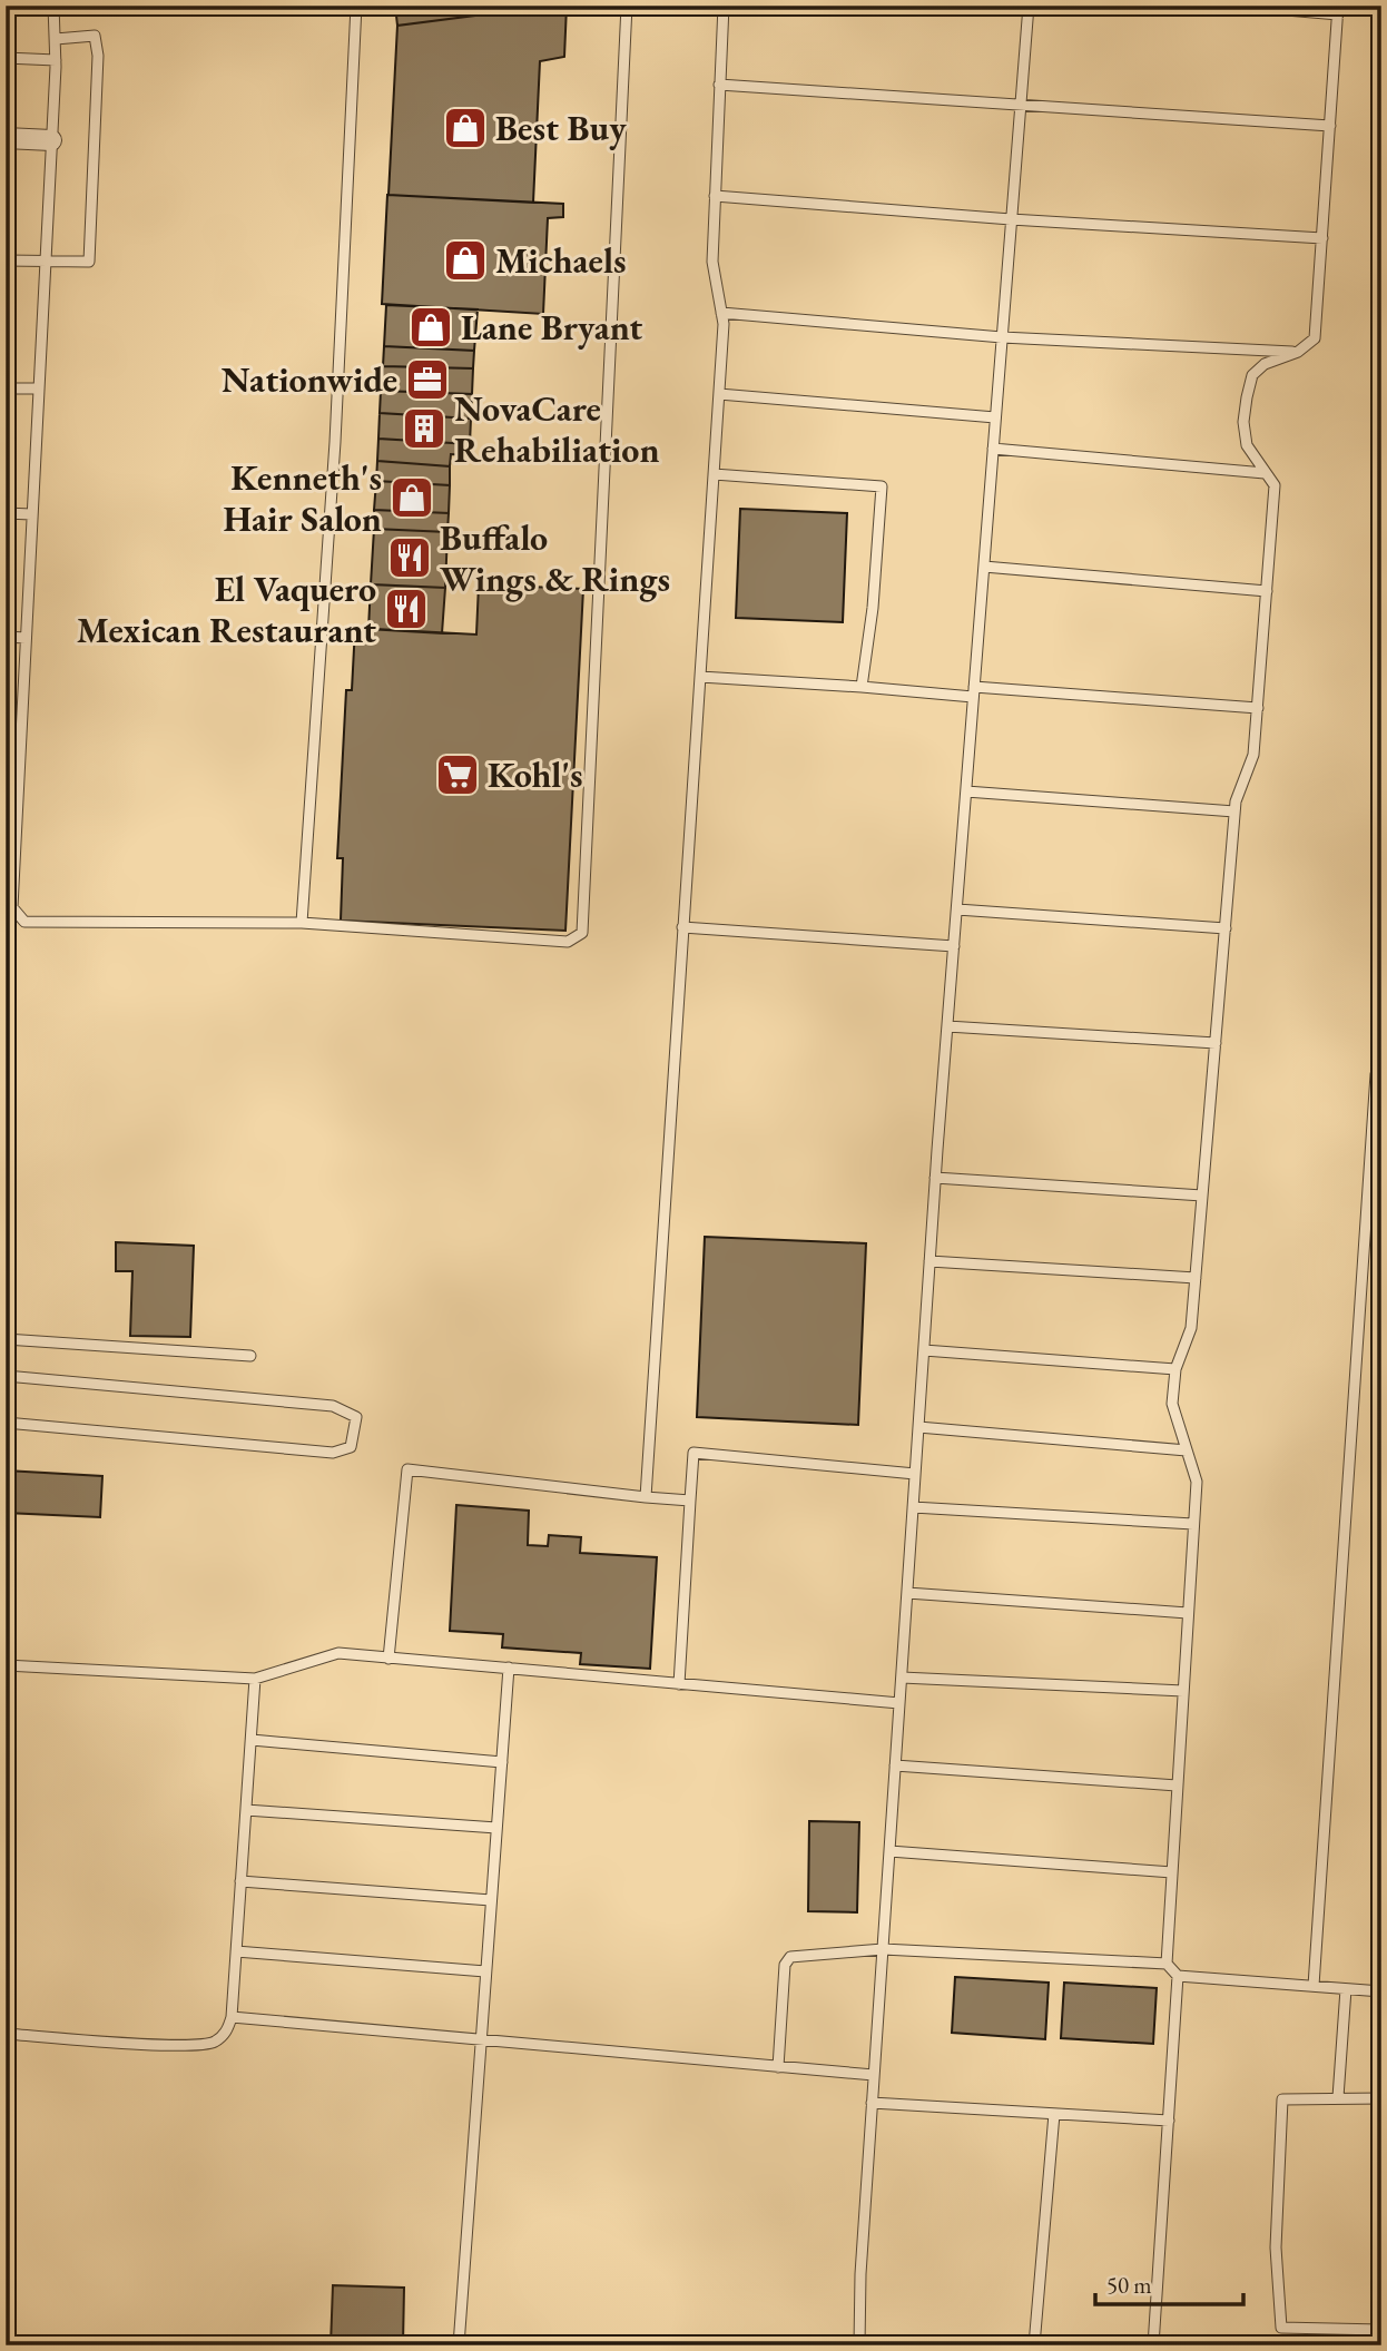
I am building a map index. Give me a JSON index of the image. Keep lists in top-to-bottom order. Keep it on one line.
{"places":{"shop":["Best Buy","Michaels","Lane Bryant","Kenneth's Hair Salon"],"office":["Nationwide"],"building":["NovaCare Rehabiliation"],"restaurant":["Buffalo Wings & Rings","El Vaquero Mexican Restaurant"],"supermarket":["Kohl's"]},"scale_bar":"50 m"}
